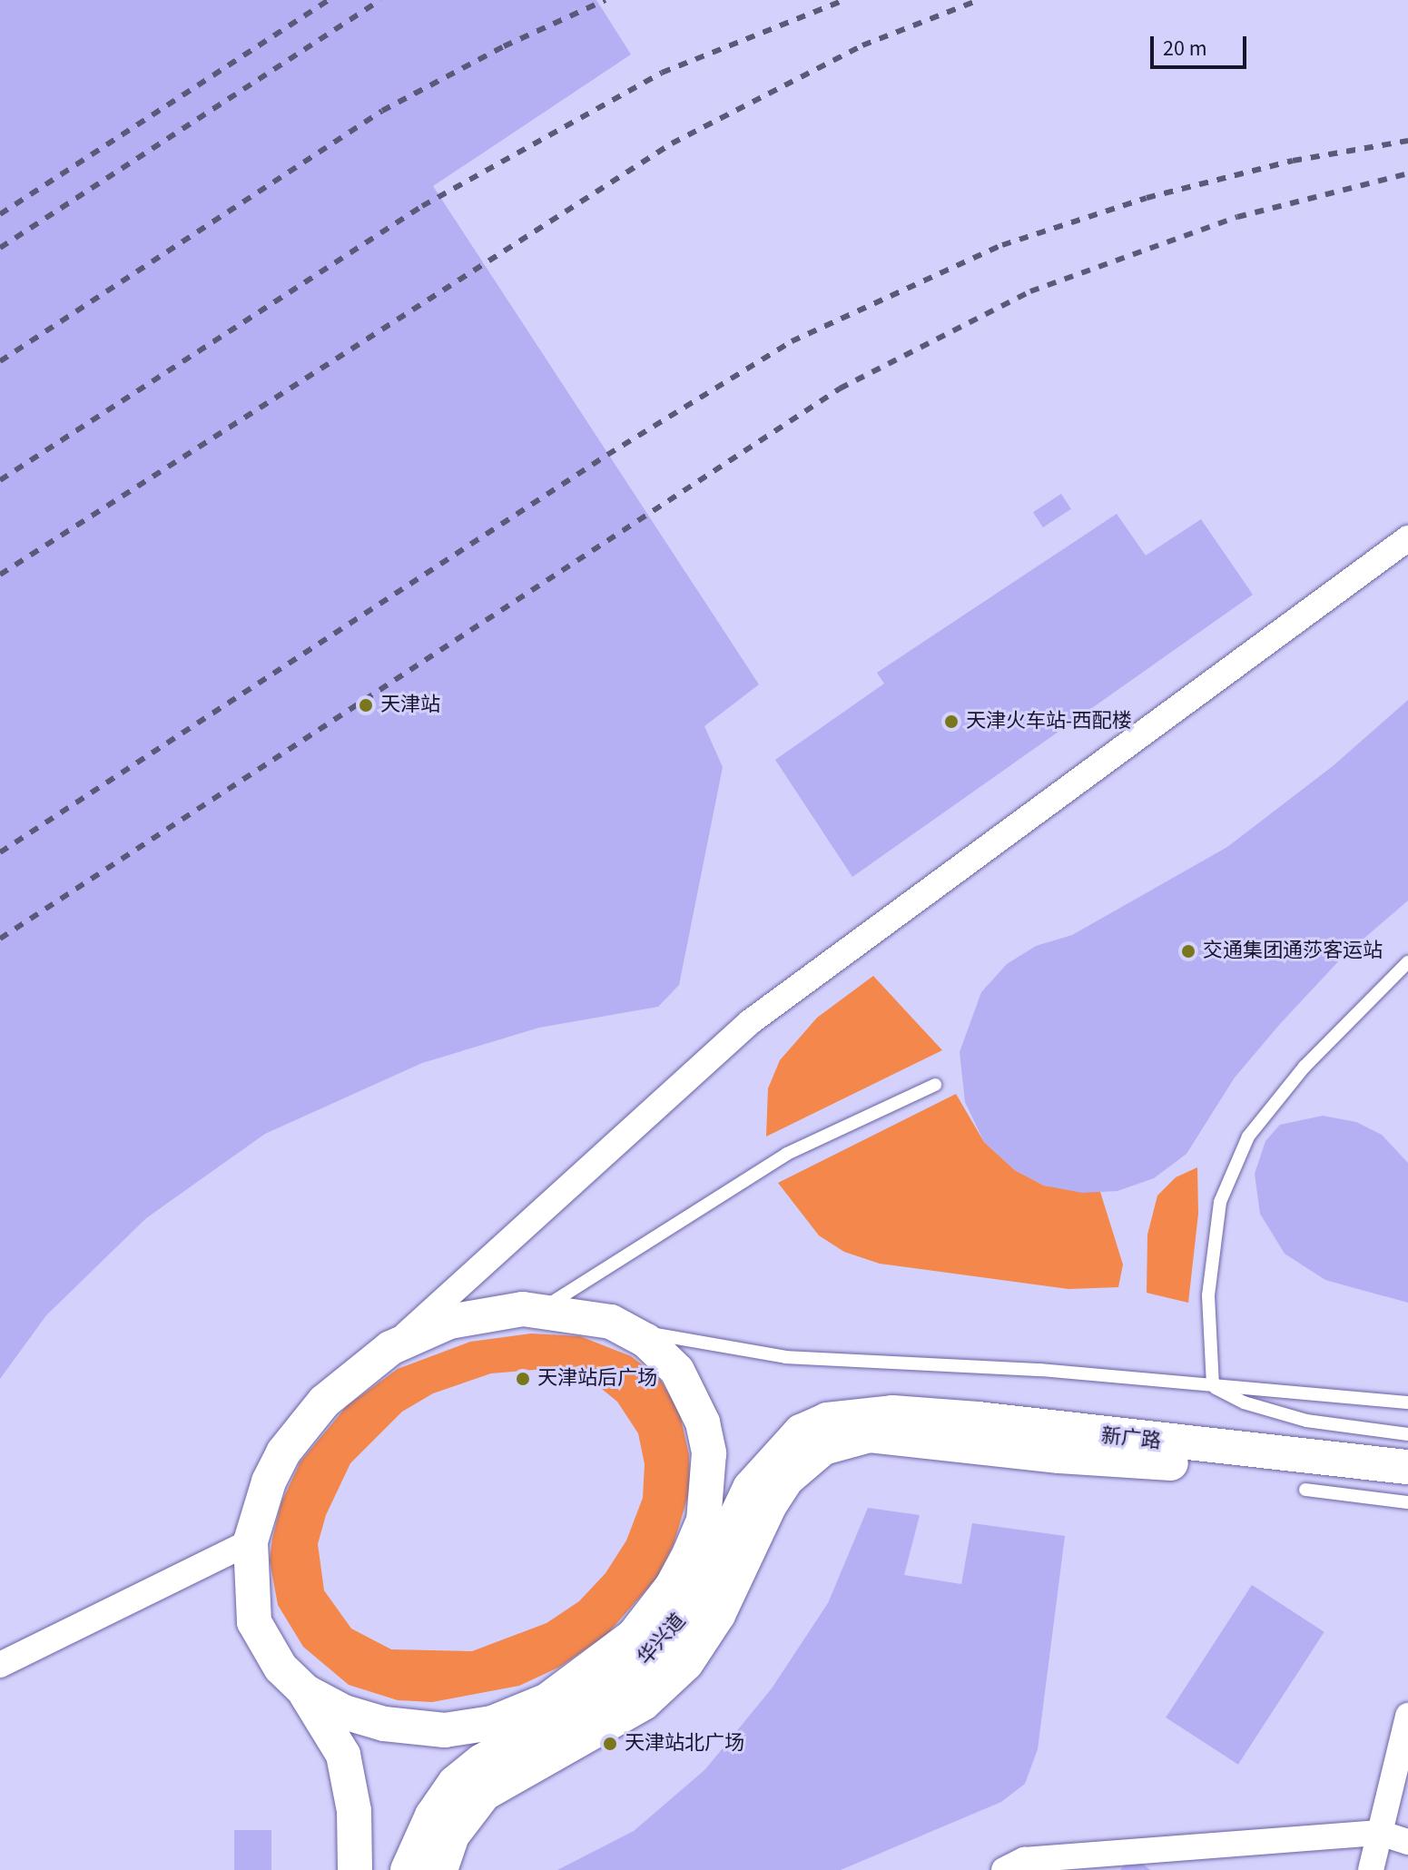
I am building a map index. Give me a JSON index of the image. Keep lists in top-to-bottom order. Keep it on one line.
{"streets":{"main road":["新广路","华兴道"]},"crossings":[["新广路","华兴道"]],"places":["天津站","天津火车站-西配楼","交通集团通莎客运站","天津站后广场","天津站北广场"],"scale_bar":"20 m"}
